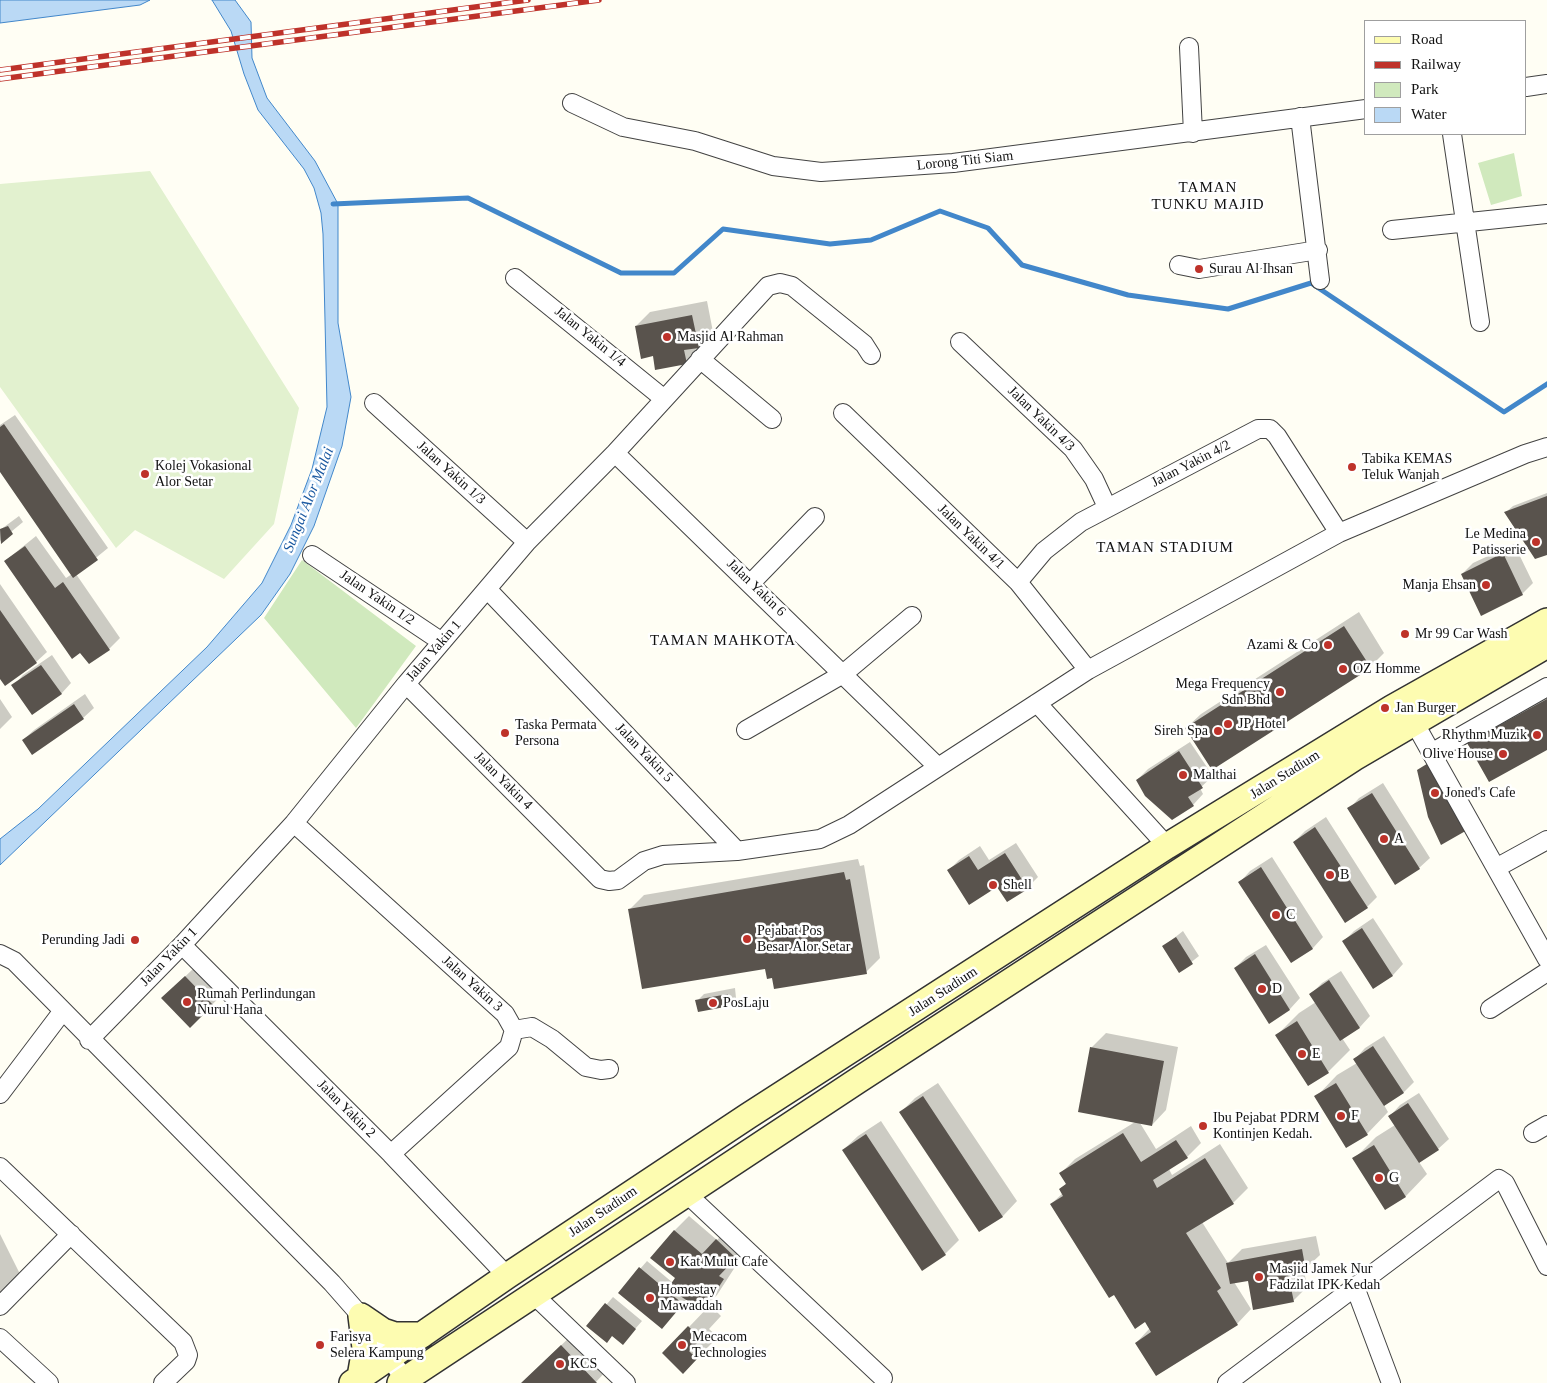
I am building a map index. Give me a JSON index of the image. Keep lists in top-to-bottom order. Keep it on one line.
{"streets":{"main road":["Jalan Stadium"],"street":["Lorong Titi Siam","Jalan Yakin 1/4","Jalan Yakin 4/3","Jalan Yakin 4/2","Jalan Yakin 1/3","Jalan Yakin 4/1","Jalan Yakin 6","Jalan Yakin 1/2","Jalan Yakin 1","Jalan Yakin 5","Jalan Yakin 4","Jalan Yakin 3","Jalan Yakin 2"]},"crossings":[["Jalan Yakin 1/4","Jalan Yakin 1"],["Jalan Yakin 4/3","Jalan Yakin 4/2"],["Jalan Yakin 4/2","Jalan Yakin 4/1"],["Jalan Yakin 1/3","Jalan Yakin 1"],["Jalan Yakin 6","Jalan Yakin 1"],["Jalan Yakin 1/2","Jalan Yakin 1"],["Jalan Yakin 1","Jalan Yakin 5"],["Jalan Yakin 1","Jalan Yakin 4"],["Jalan Yakin 1","Jalan Yakin 3"],["Jalan Yakin 1","Jalan Yakin 2"],["Jalan Yakin 5","Jalan Yakin 4"],["Jalan Stadium","Jalan Yakin 2"]],"districts":["TAMAN TUNKU MAJID","TAMAN STADIUM","TAMAN MAHKOTA"],"water":["Sungai Alor Malai"],"places":["Surau Al Ihsan","Masjid Al Rahman","Tabika KEMAS Teluk Wanjah","Kolej Vokasional Alor Setar","Le Medina Patisserie","Manja Ehsan","Mr 99 Car Wash","Azami & Co","OZ Homme","Mega Frequency Sdn Bhd","Jan Burger","JP Hotel","Sireh Spa","Taska Permata Persona","Rhythm Muzik","Olive House","Malthai","Joned's Cafe","A","B","Shell","C","Pejabat Pos Besar Alor Setar","Perunding Jadi","D","Rumah Perlindungan Nurul Hana","PosLaju","E","F","Ibu Pejabat PDRM Kontinjen Kedah.","G","Kat Mulut Cafe","Masjid Jamek Nur Fadzilat IPK Kedah","Homestay Mawaddah","Farisya Selera Kampung","Mecacom Technologies","KCS"],"legend":["Road","Railway","Park","Water"]}
